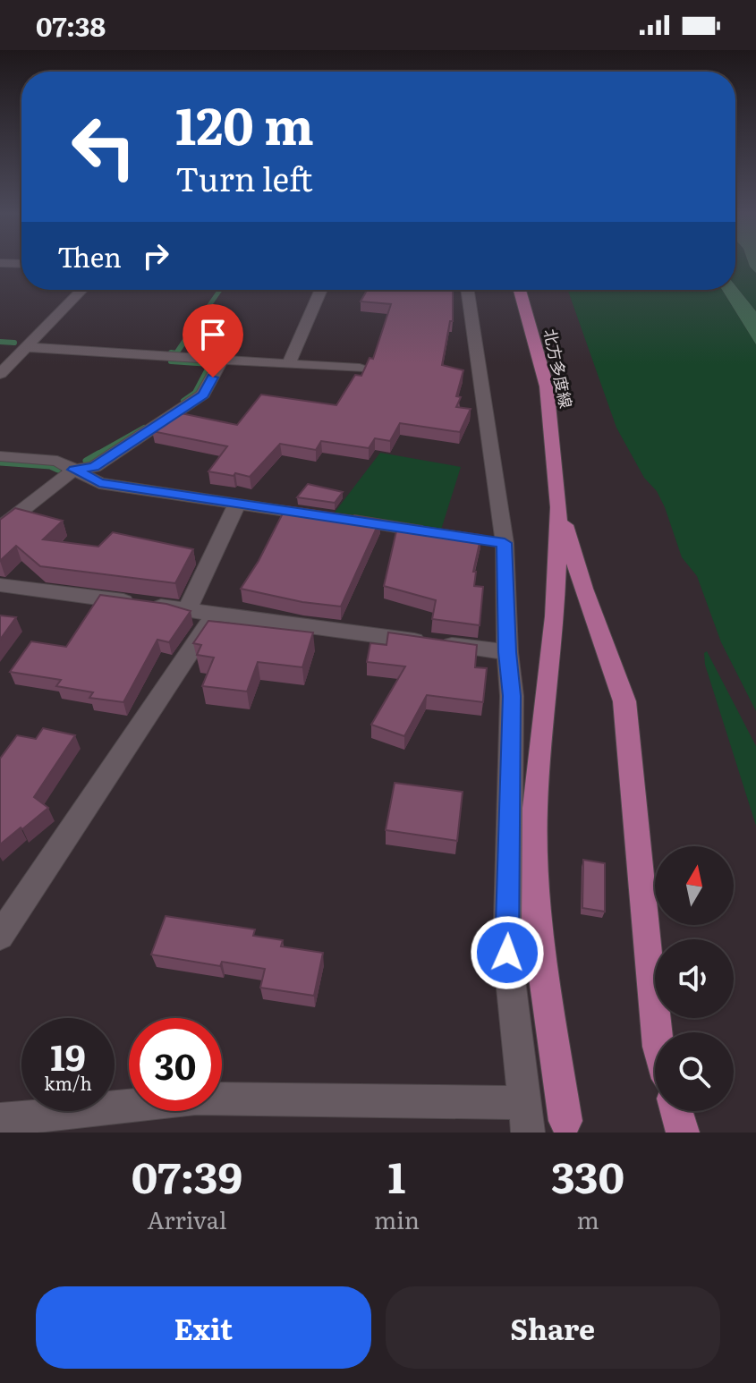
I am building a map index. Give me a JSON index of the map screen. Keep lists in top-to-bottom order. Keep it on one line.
{"streets":{"main road":["北方多度線"]},"north":"top","page":{"status":"07:38","turn":["120 m","Turn left"],"then":"Then","speed":"19 km/h","limit":"30","eta":["07:39","Arrival","1","min","330","m"],"buttons":["Exit","Share"]}}
